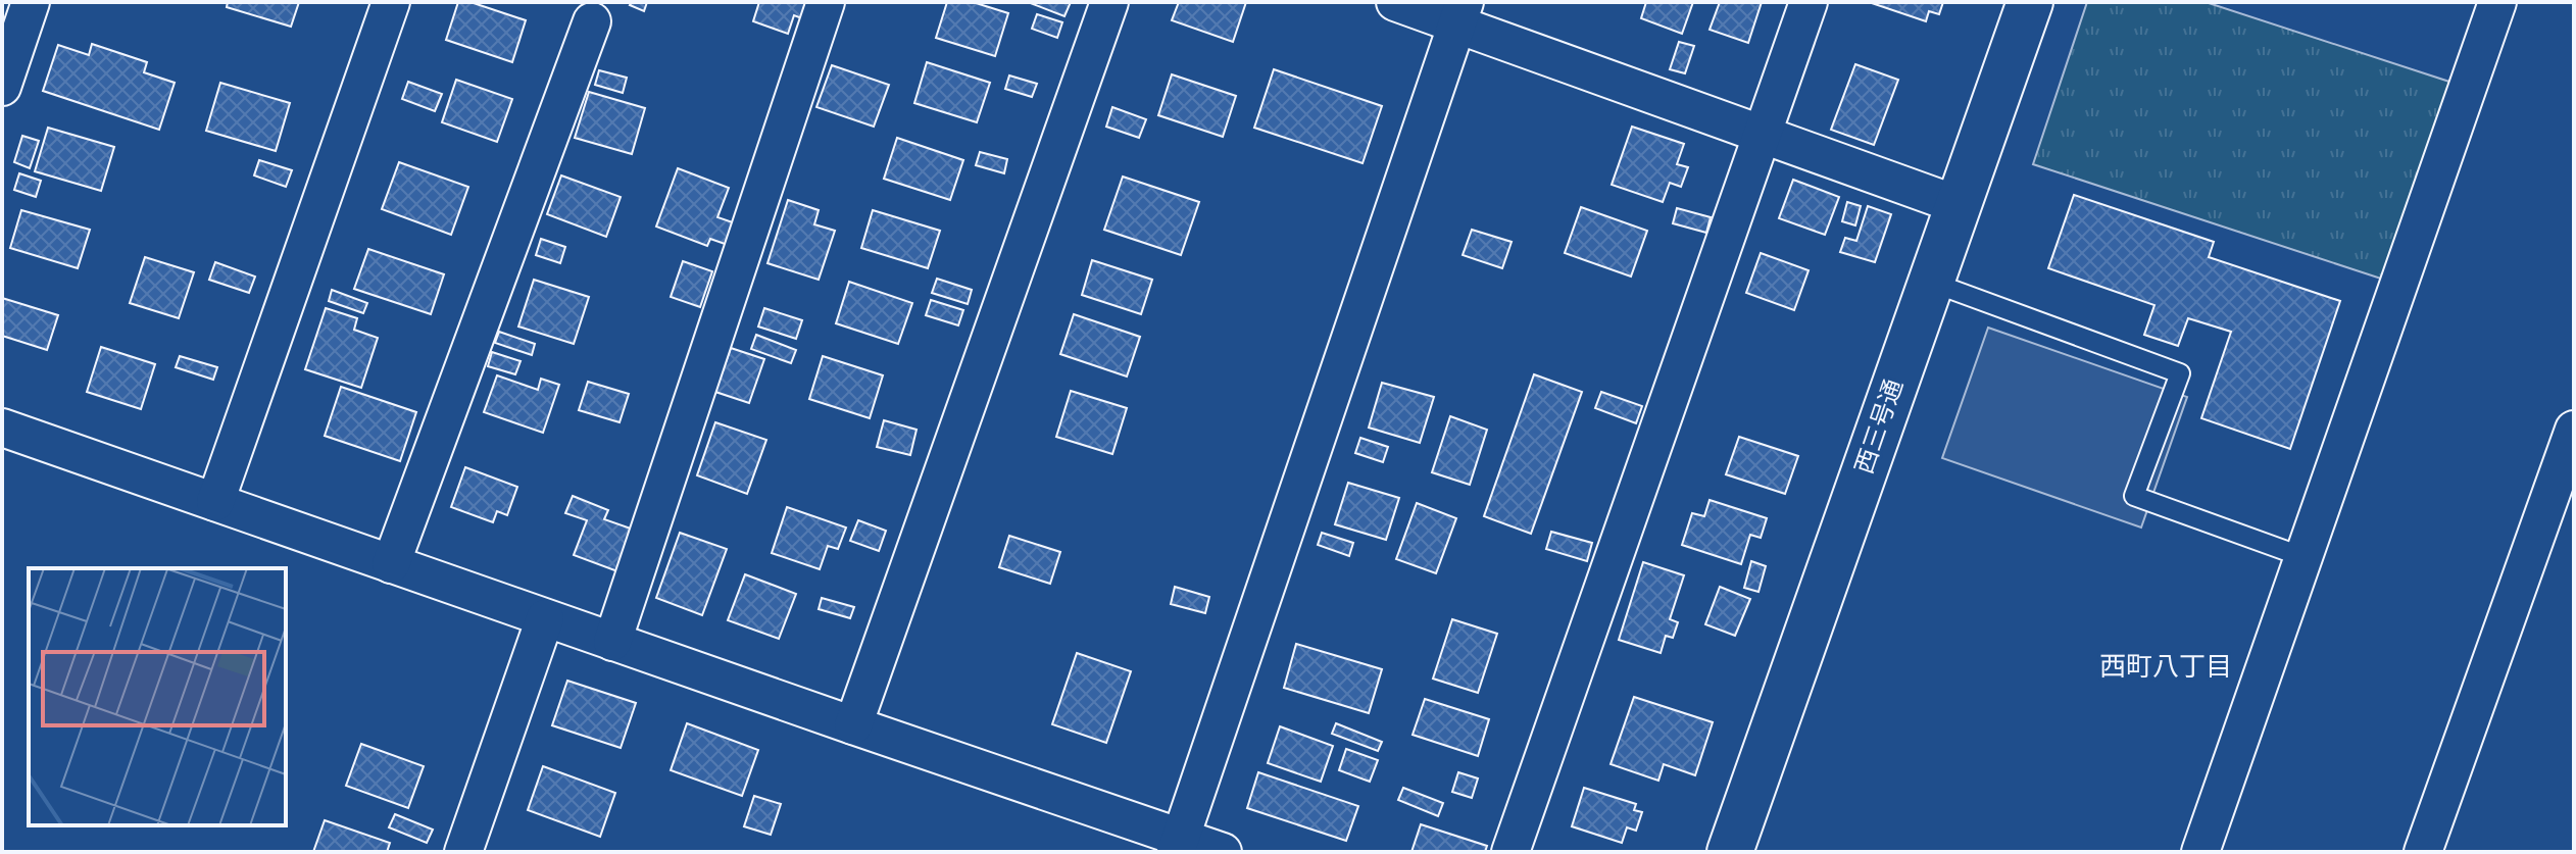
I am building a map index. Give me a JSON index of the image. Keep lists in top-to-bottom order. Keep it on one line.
{"streets":{"street":["西三号通"]},"districts":["西町八丁目"]}
